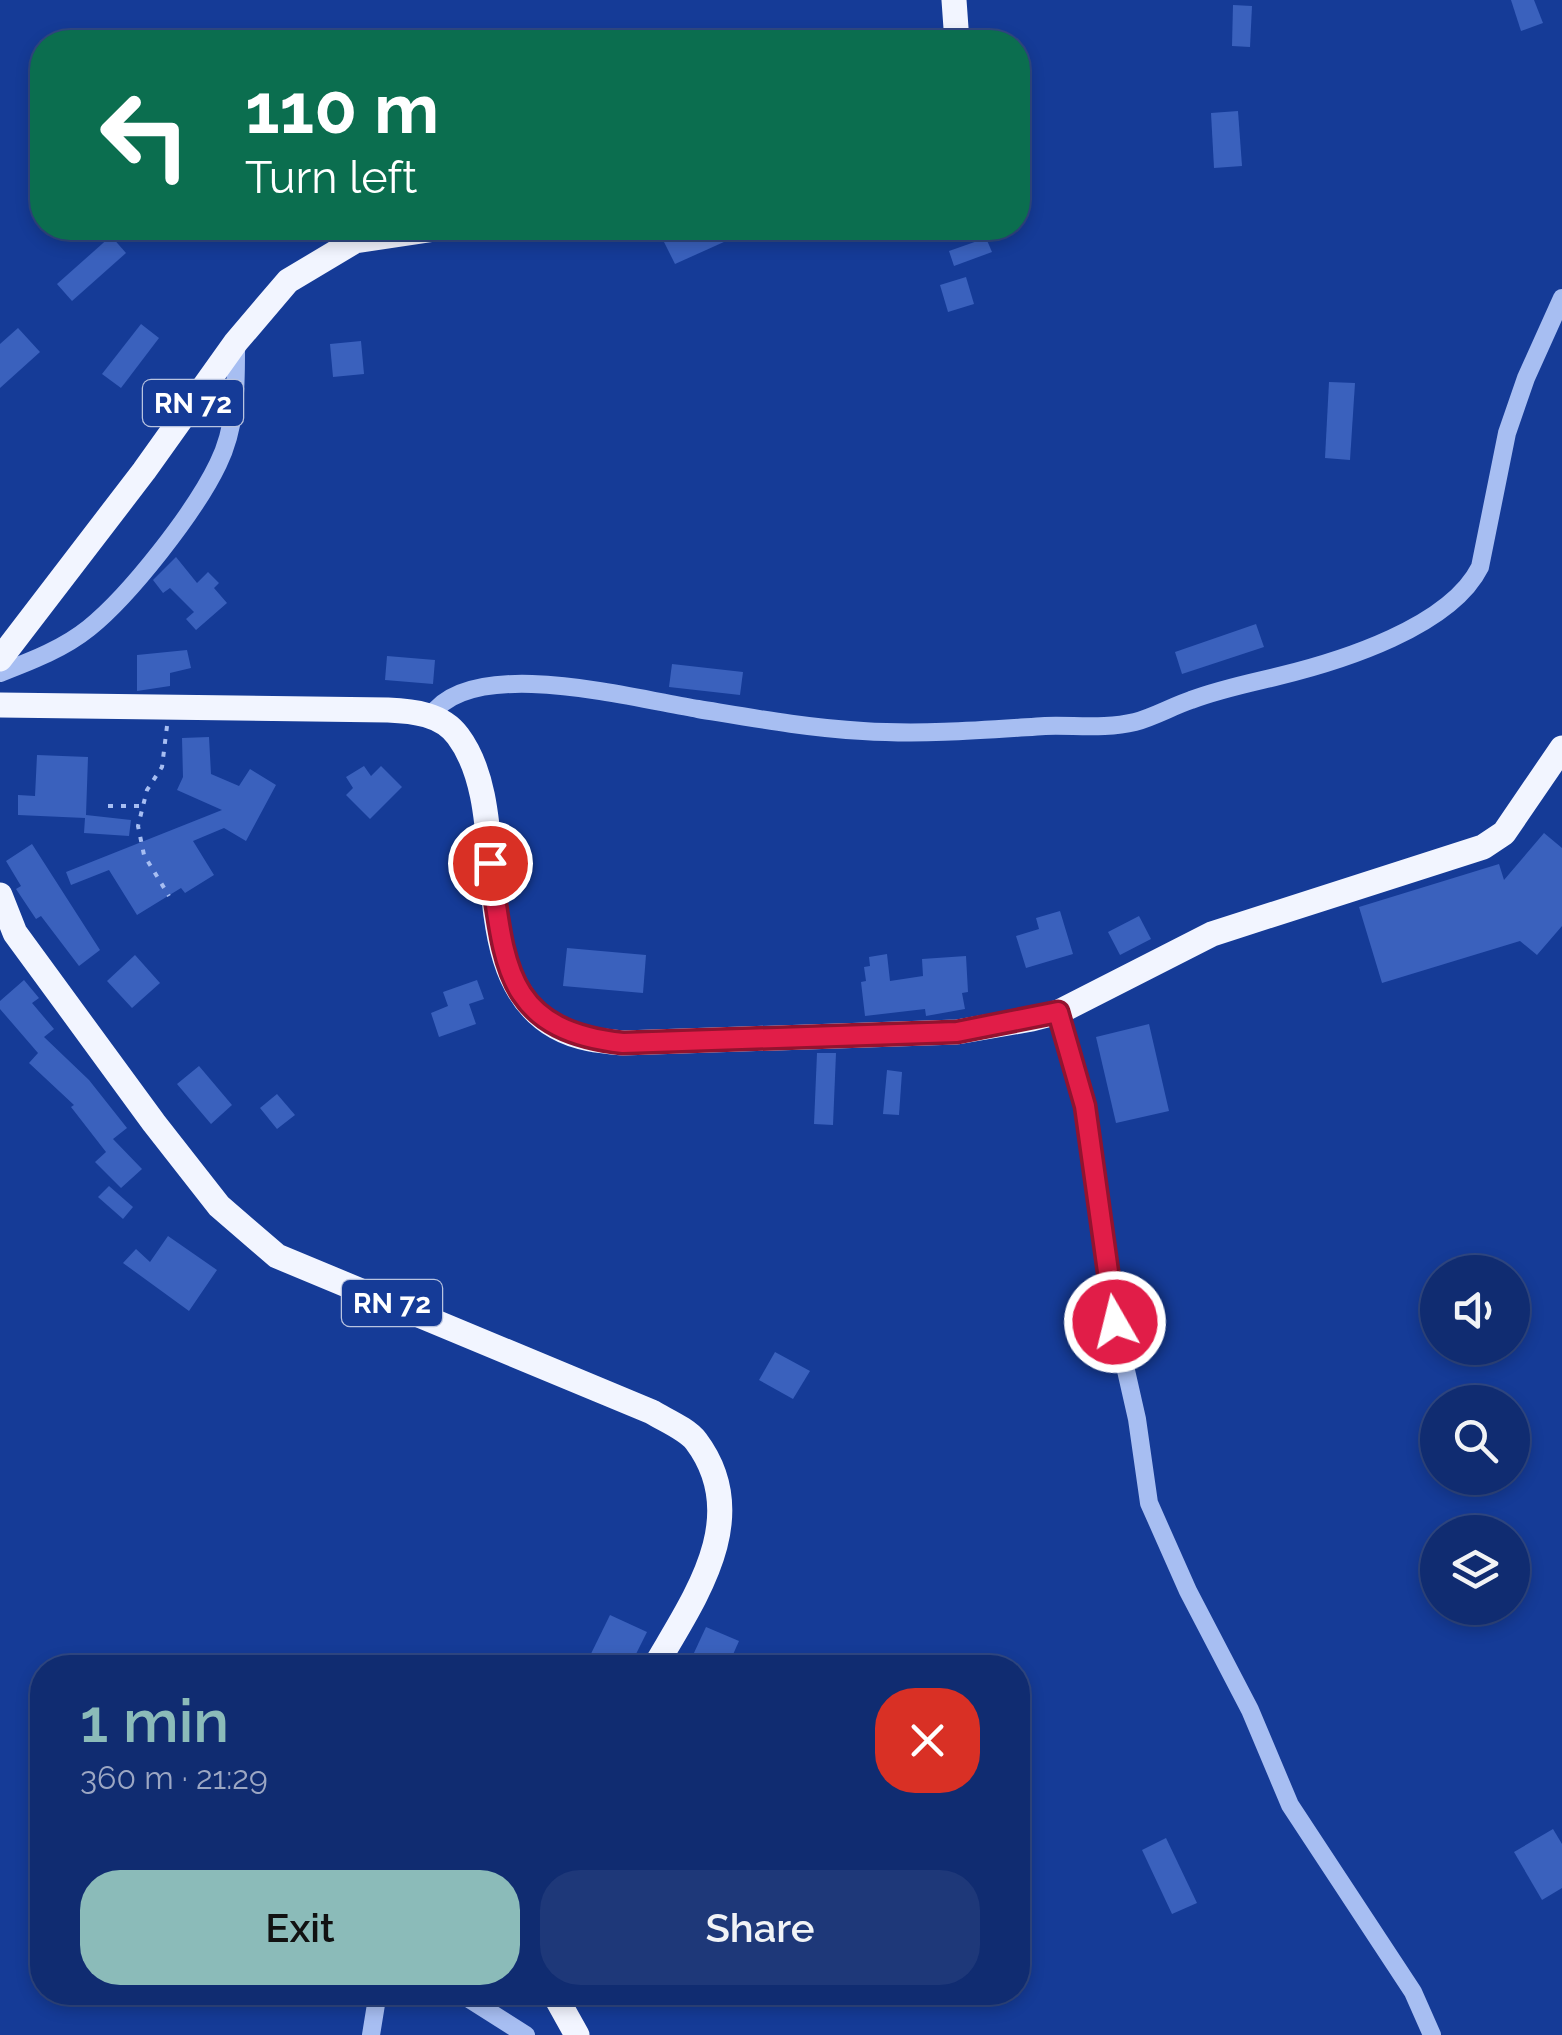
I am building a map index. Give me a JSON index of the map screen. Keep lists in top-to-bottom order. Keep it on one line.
{"streets":{"main road":["RN 72"]},"page":{"turn":["110 m","Turn left"],"heading":["1 min","360 m · 21:29"],"buttons":["Exit","Share"]}}
